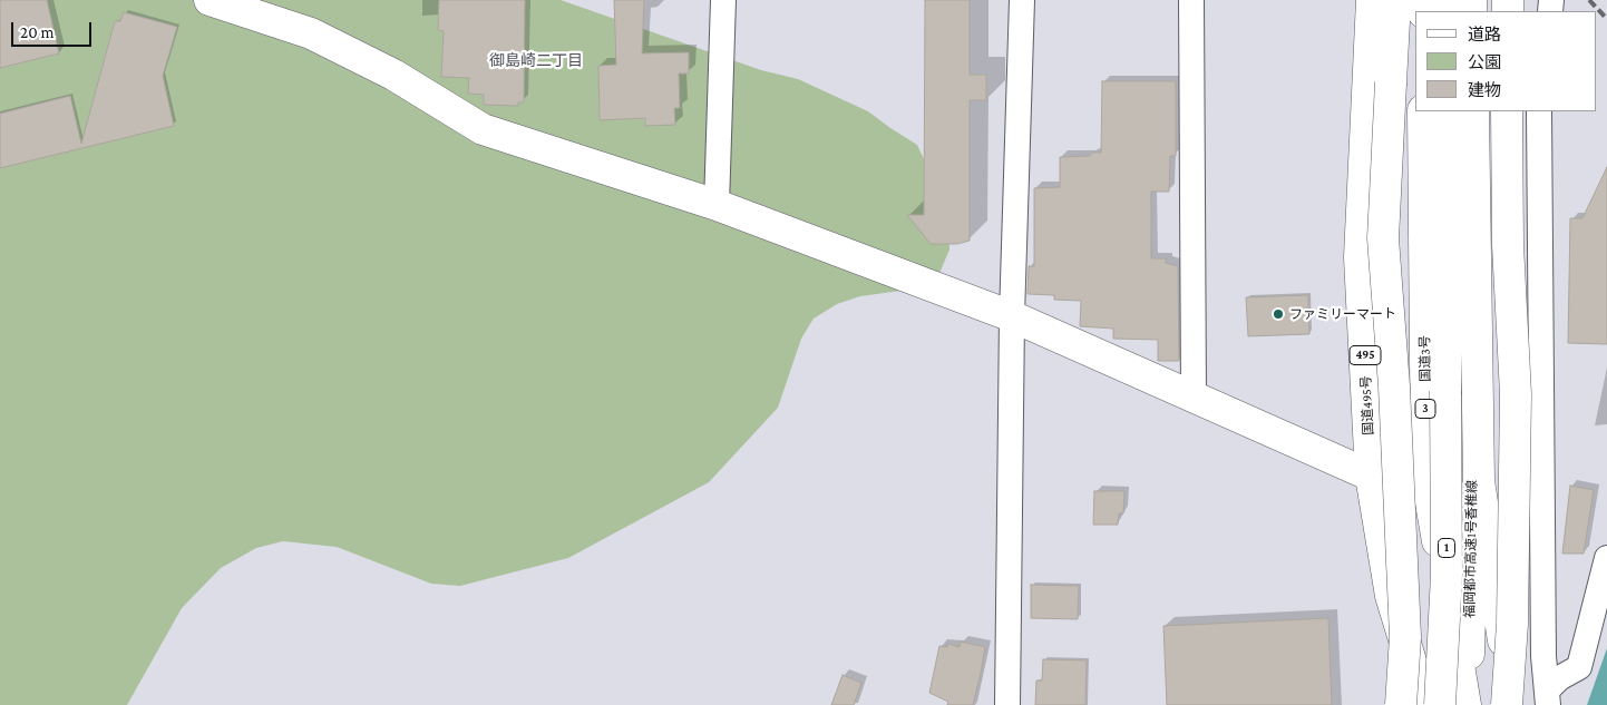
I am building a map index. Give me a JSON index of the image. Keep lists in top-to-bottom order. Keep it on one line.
{"streets":{"main road":["495","国道3号","国道495号","3","1","福岡都市高速1号香椎線"]},"crossings":[["国道3号","福岡都市高速1号香椎線"],["1","福岡都市高速1号香椎線"]],"districts":["御島崎二丁目"],"places":["ファミリーマート"],"legend":["道路","公園","建物"],"scale_bar":"20 m"}
